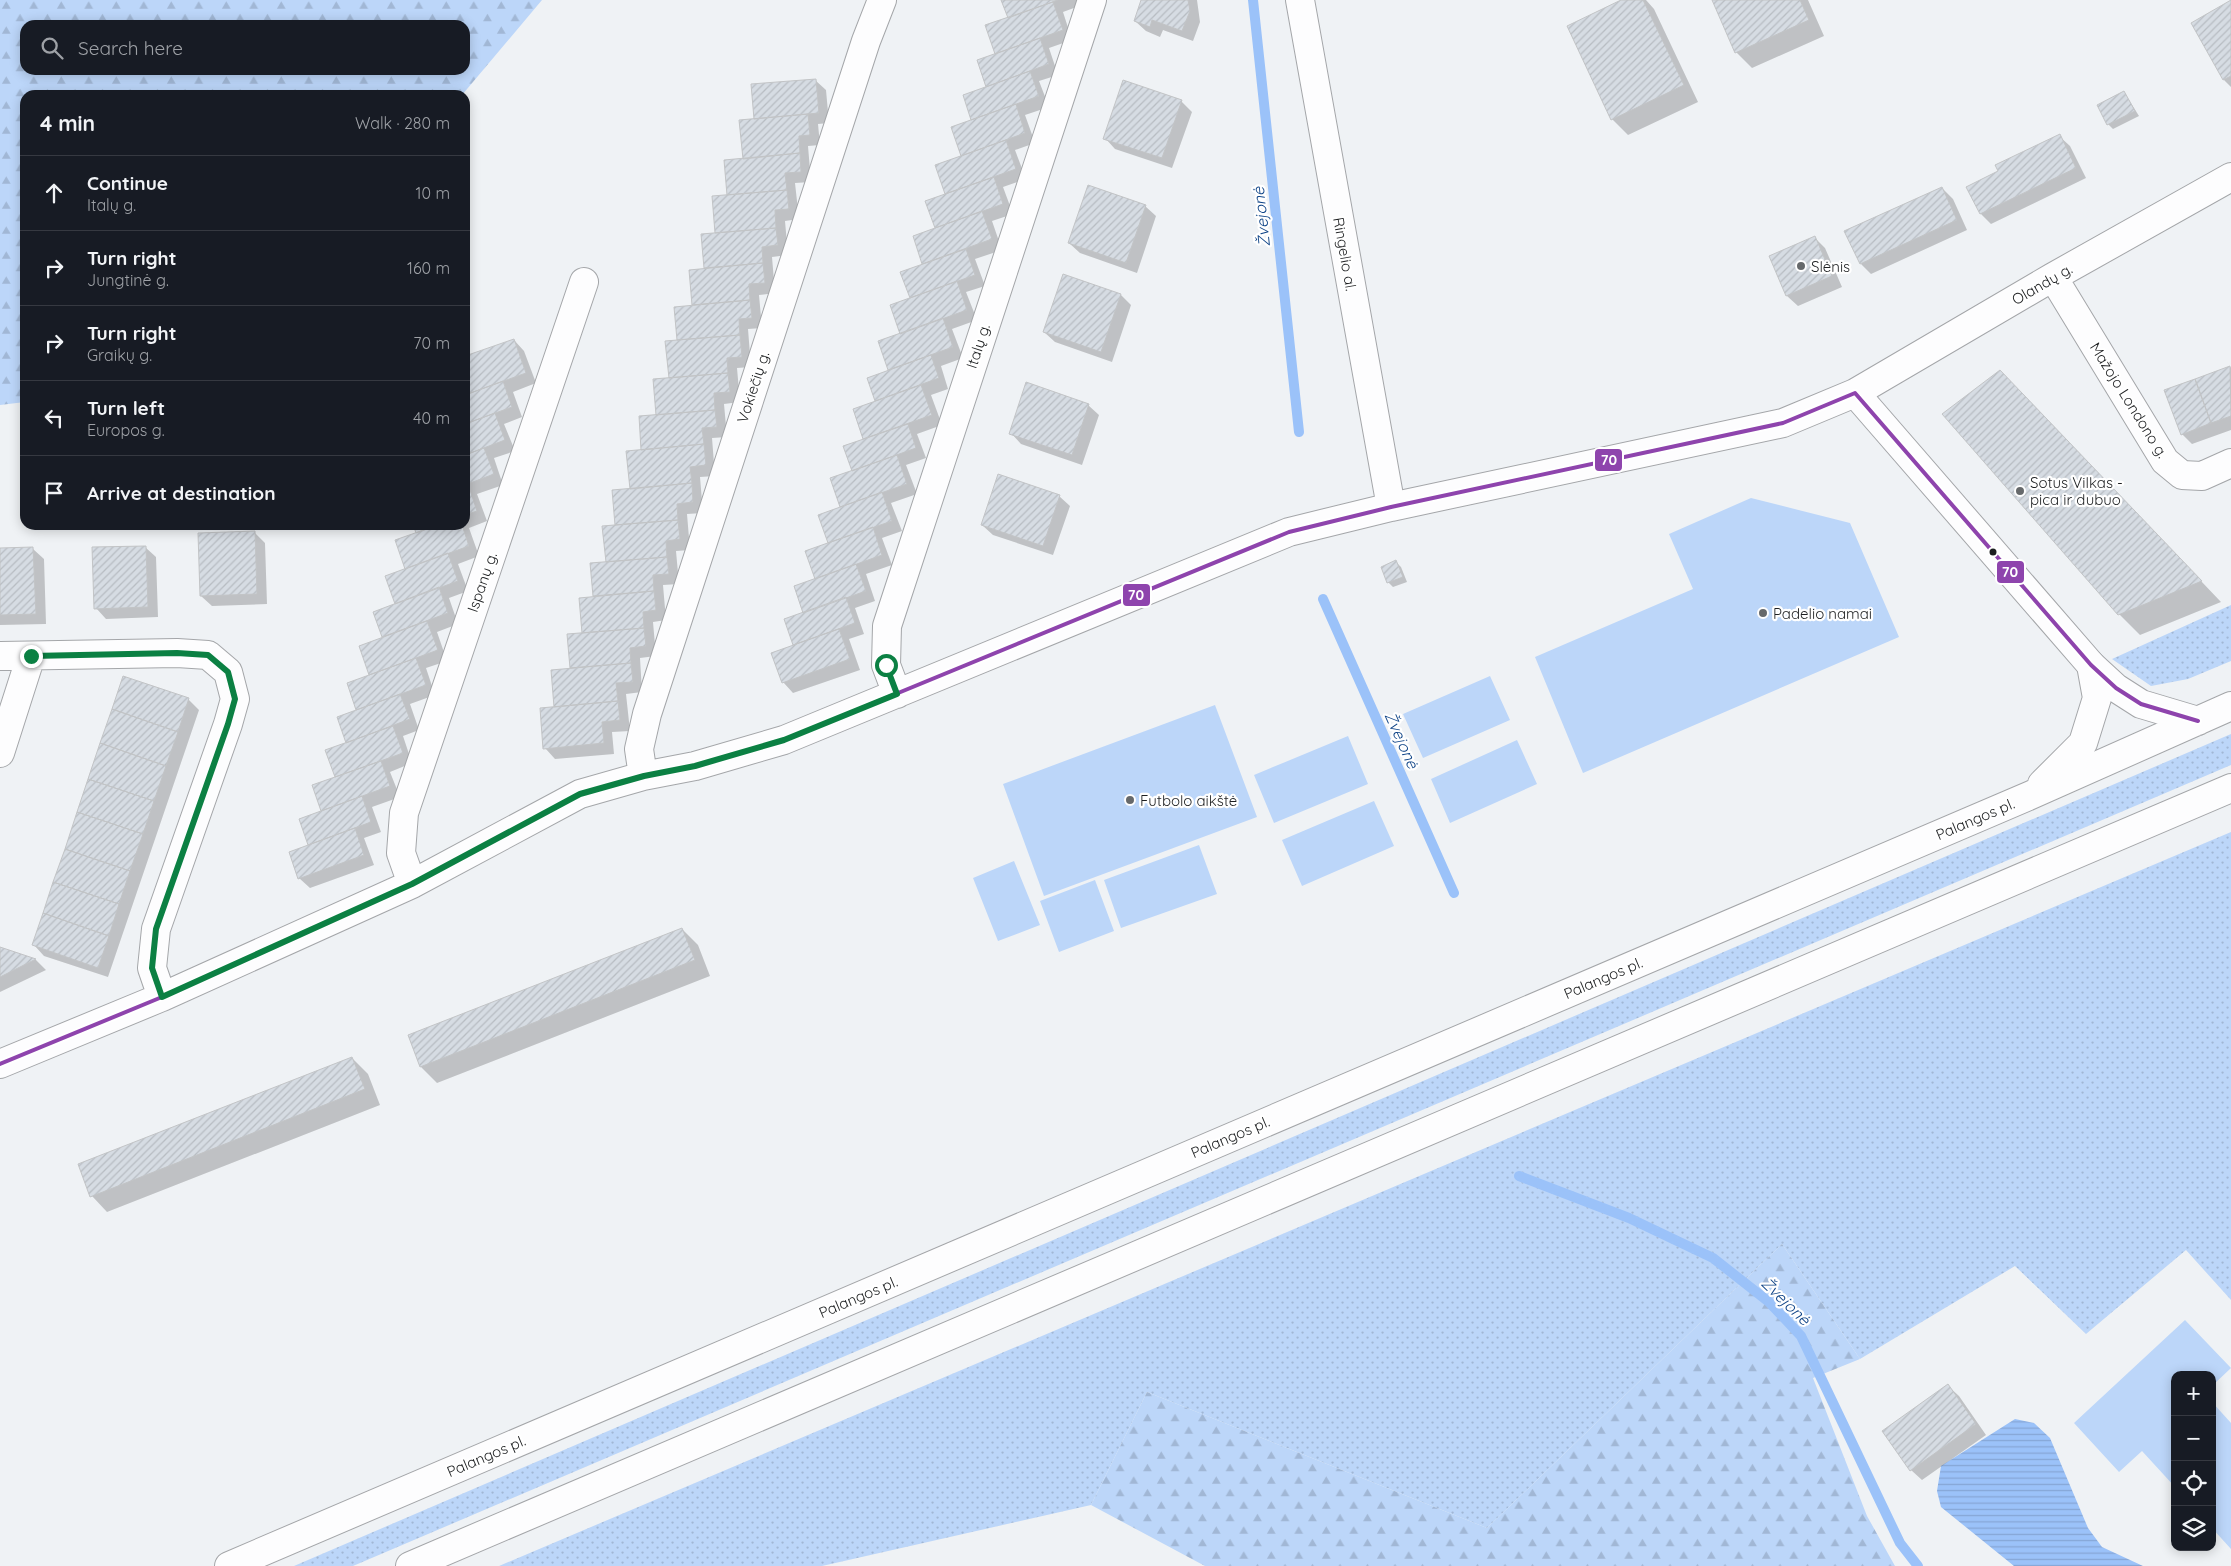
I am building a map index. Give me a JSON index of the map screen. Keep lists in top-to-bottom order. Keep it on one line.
{"streets":{"main road":["Ringelio al.","Olandų g.","Italų g.","Vokiečių g.","Mažojo Londono g.","Ispanų g.","Palangos pl."]},"crossings":[["Ringelio al.","Olandų g."],["Olandų g.","Italų g."],["Olandų g.","Vokiečių g."],["Olandų g.","Mažojo Londono g."],["Olandų g.","Ispanų g."]],"water":["Žvejonė"],"places":["Slėnis","Sotus Vilkas - pica ir dubuo","Padelio namai","Futbolo aikštė"],"lines":["transit line 70"],"page":{"search":"Search here","heading":["4 min","Walk · 280 m"],"list":[["Continue","Italų g.","10 m"],["Turn right","Jungtinė g.","160 m"],["Turn right","Graikų g.","70 m"],["Turn left","Europos g.","40 m"],"Arrive at destination"],"map_buttons":["+","−"]}}
